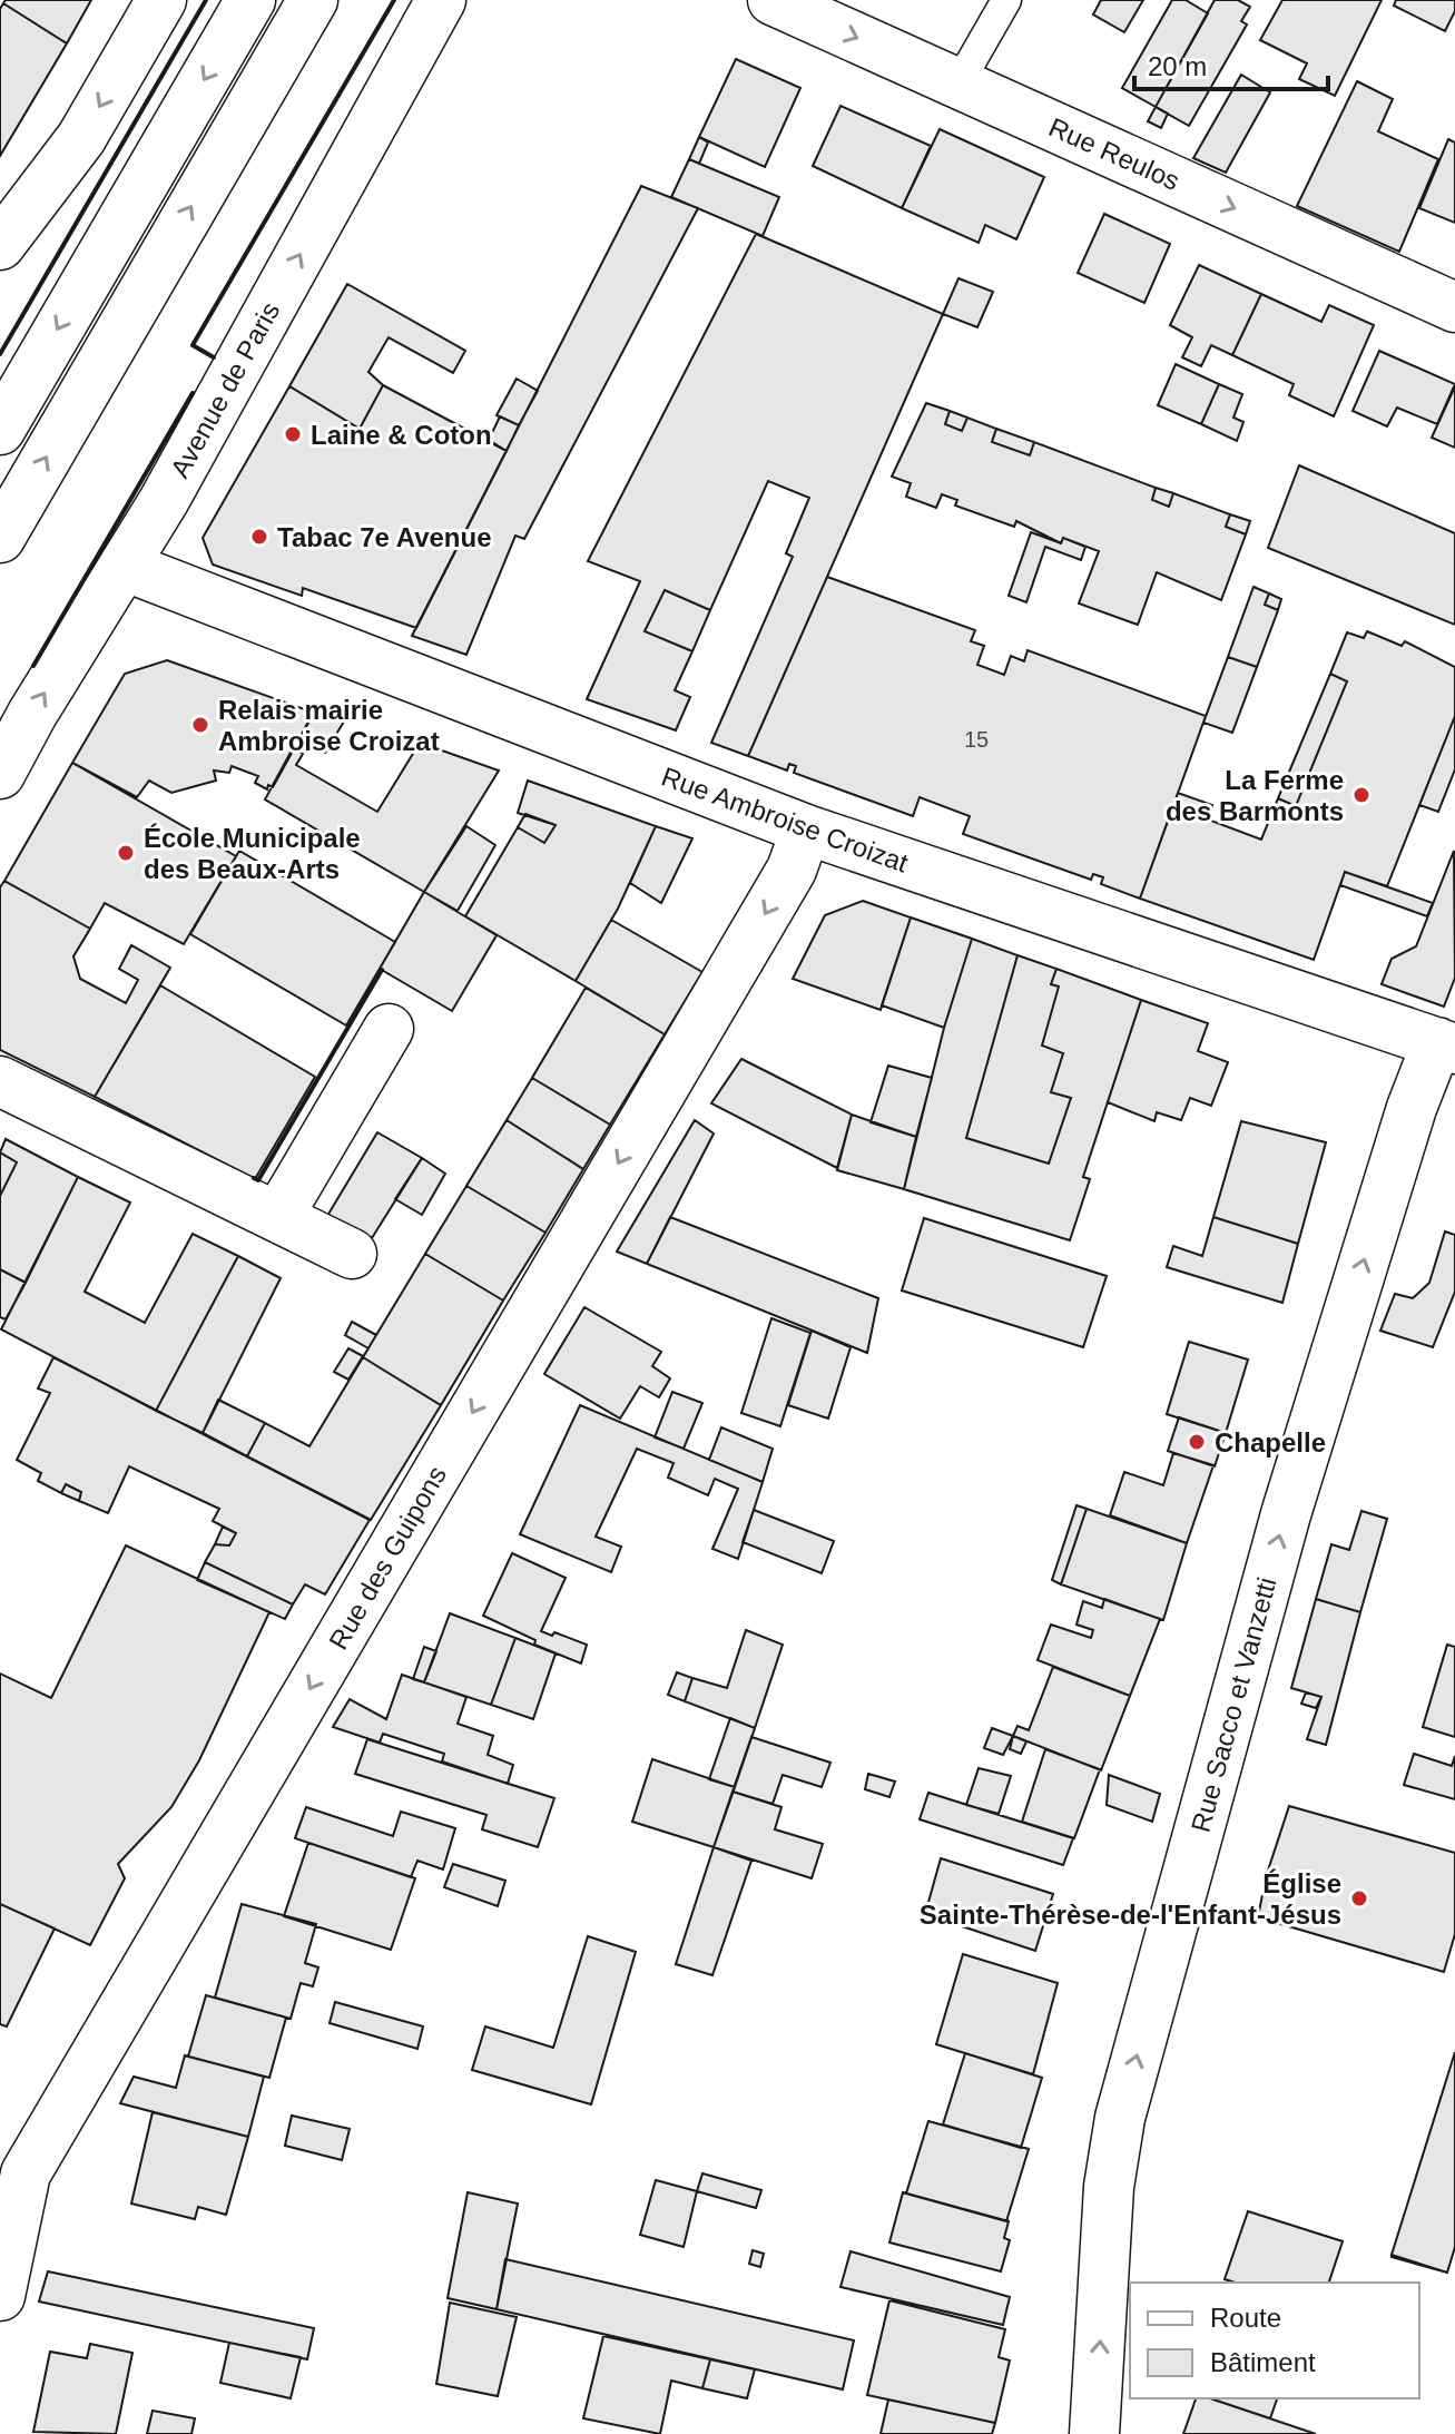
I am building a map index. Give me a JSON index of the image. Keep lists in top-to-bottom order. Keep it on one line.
{"streets":{"street":["Rue Reulos","Avenue de Paris","Rue Ambroise Croizat","Rue des Guipons","Rue Sacco et Vanzetti"]},"crossings":[["Avenue de Paris","Rue Ambroise Croizat"],["Rue Ambroise Croizat","Rue des Guipons"],["Rue Ambroise Croizat","Rue Sacco et Vanzetti"]],"one_way":["Rue Reulos","Rue des Guipons","Rue Sacco et Vanzetti"],"places":["Laine & Coton","Tabac 7e Avenue","Relais mairie Ambroise Croizat","La Ferme des Barmonts","École Municipale des Beaux-Arts","Chapelle","Église Sainte-Thérèse-de-l'Enfant-Jésus"],"house_numbers":["15"],"legend":["Route","Bâtiment"],"scale_bar":"20 m"}
